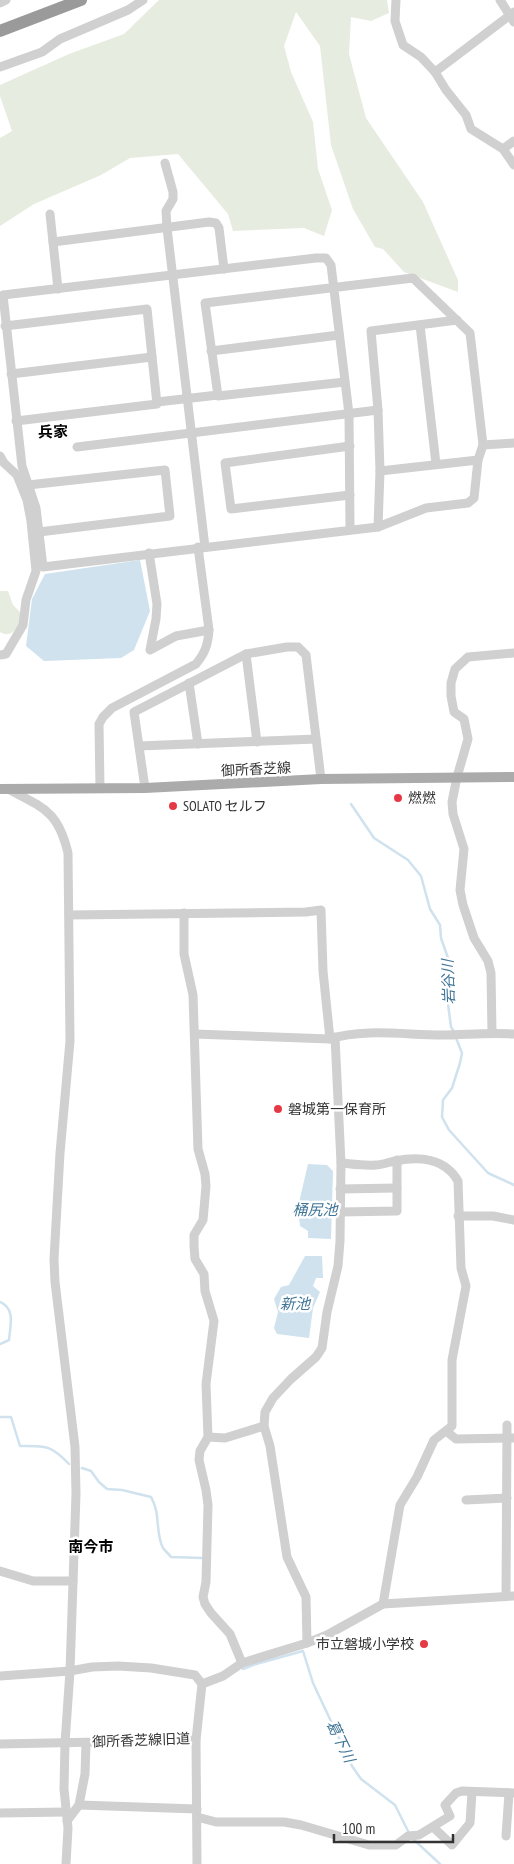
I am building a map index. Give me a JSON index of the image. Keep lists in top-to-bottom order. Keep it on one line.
{"streets":{"main road":["御所香芝線"],"street":["御所香芝線旧道"]},"districts":["兵家","南今市"],"water":["岩谷川","桶尻池","新池","葛下川"],"places":["燃燃","SOLATO セルフ","磐城第一保育所","市立磐城小学校"],"scale_bar":"100 m"}
